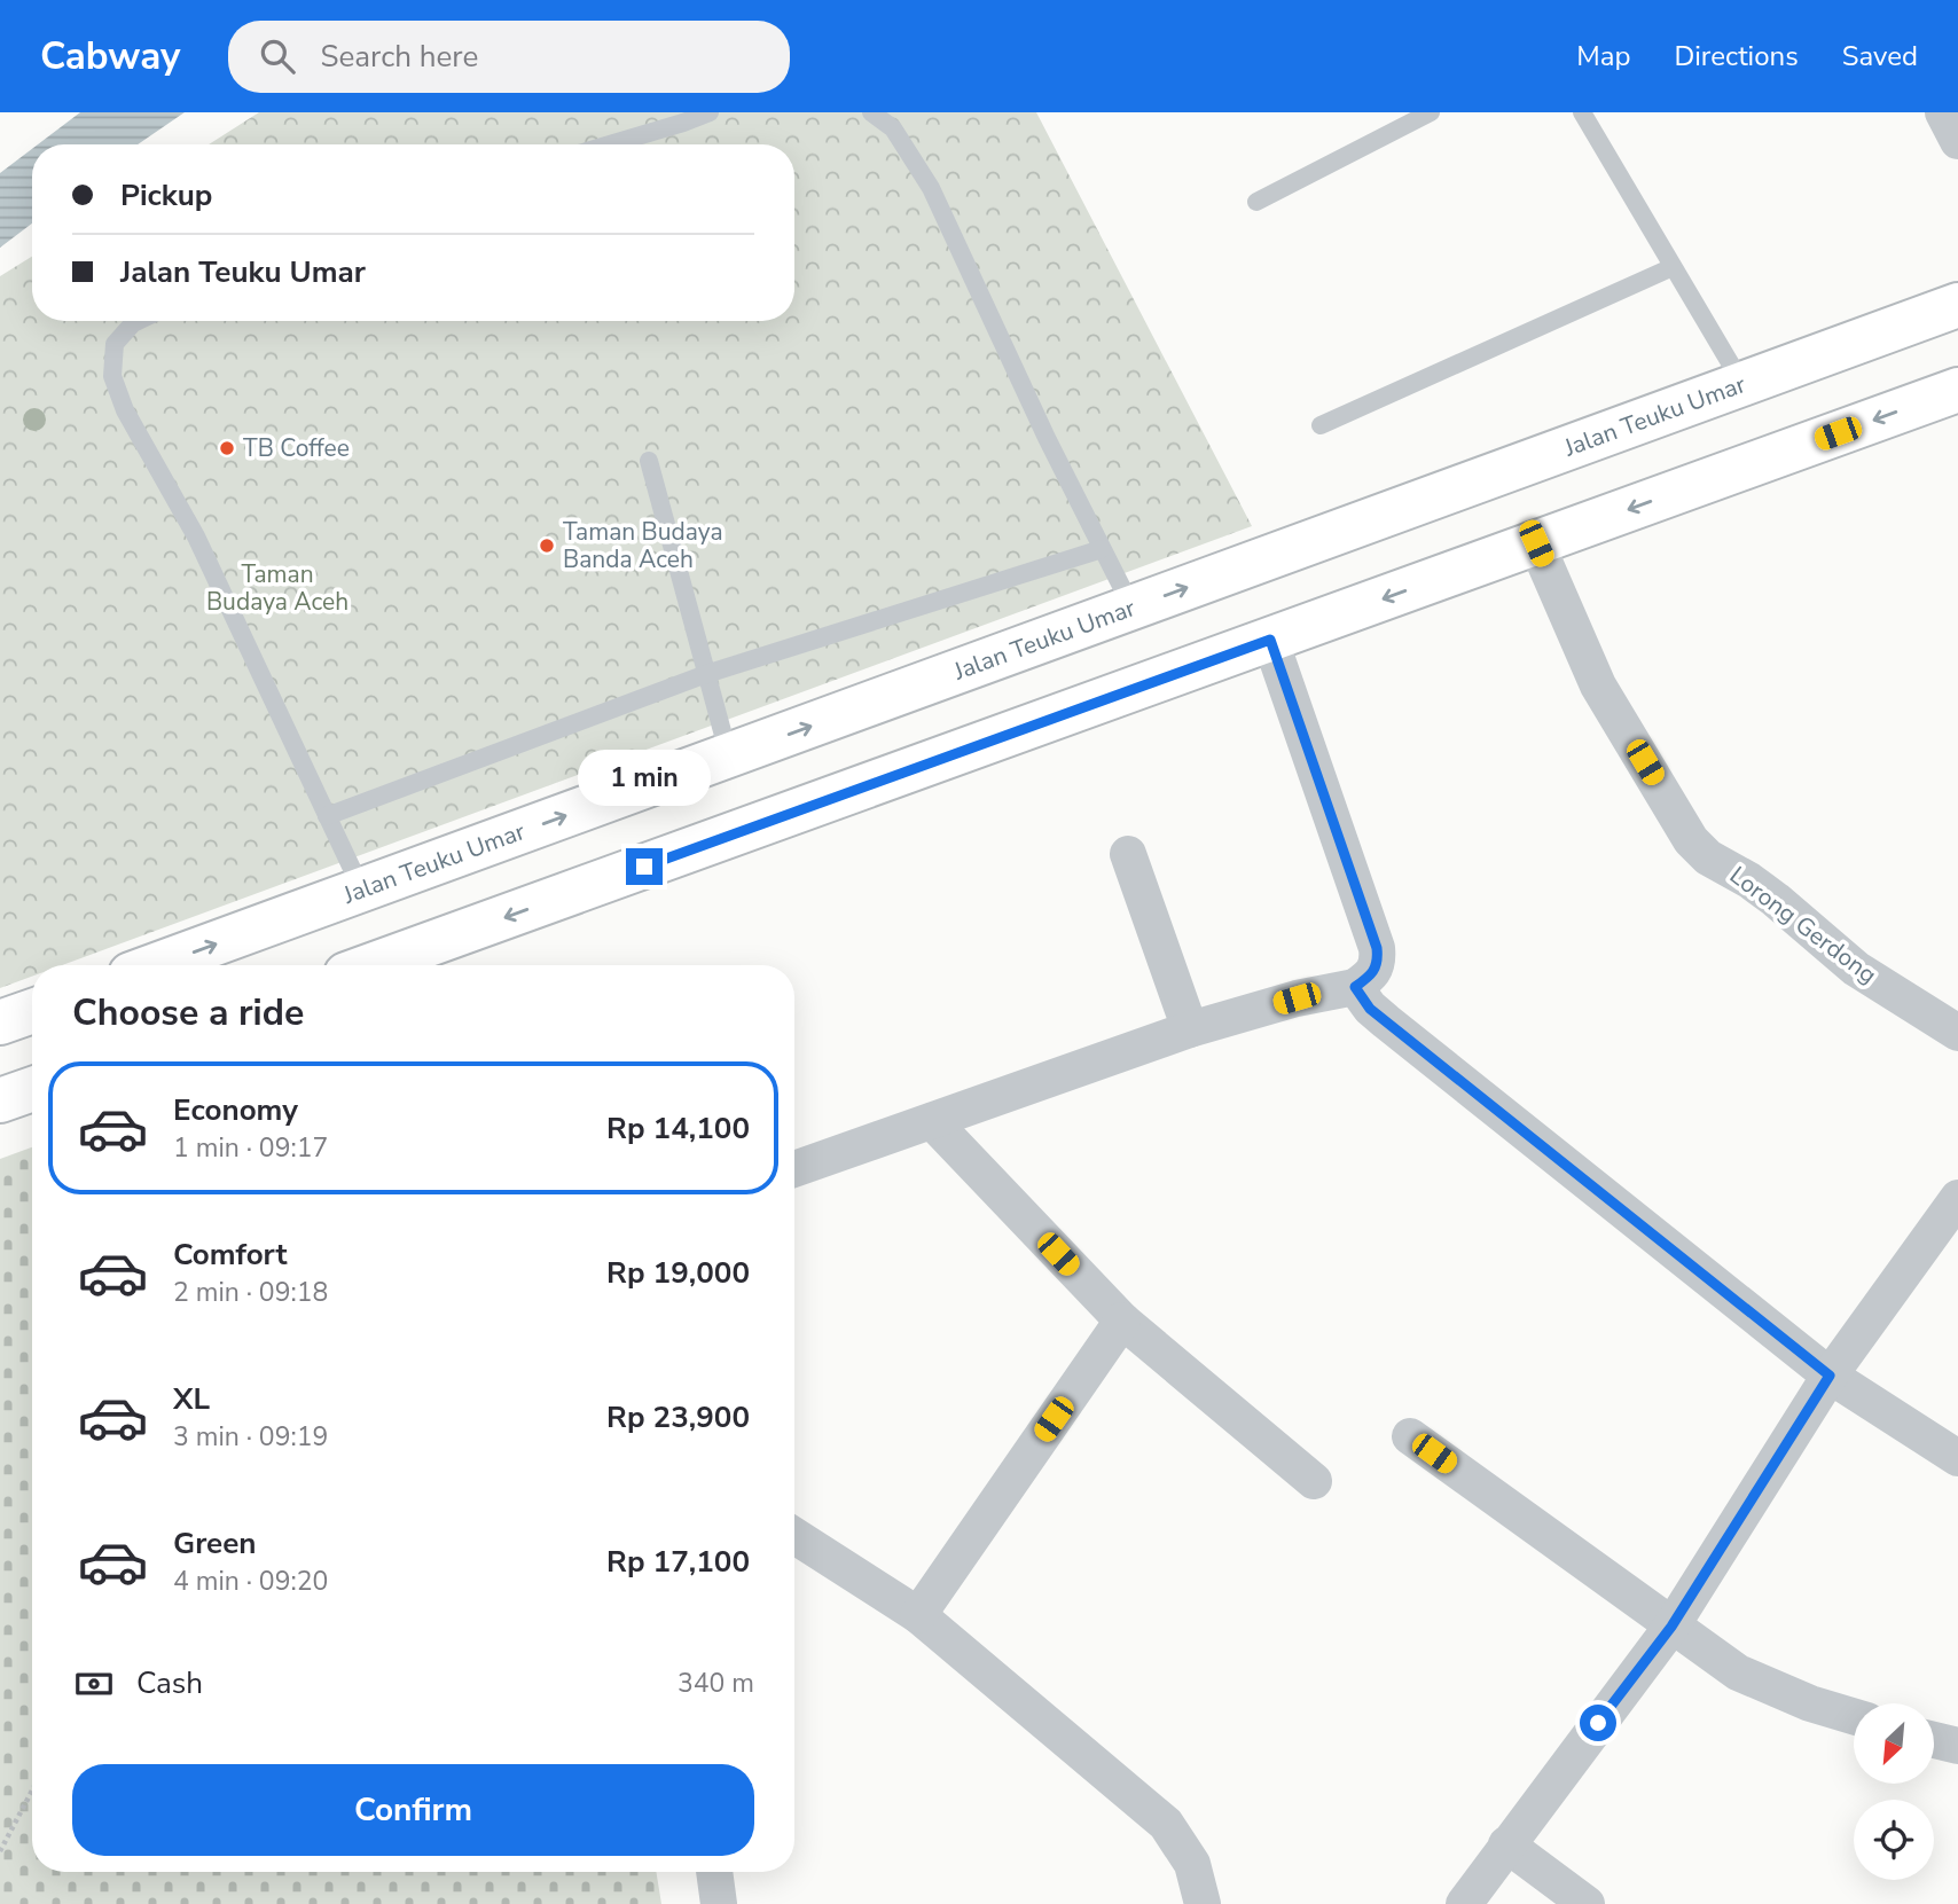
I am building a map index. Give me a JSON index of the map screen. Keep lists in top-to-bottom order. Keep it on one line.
{"streets":{"highway":["Jalan Teuku Umar"],"street":["Lorong Gerdong"]},"parks":["Taman Budaya Aceh"],"places":["TB Coffee","Taman Budaya Banda Aceh"],"north":"bottom left","page":{"header":"Cabway","search":"Search here","nav":["Map","Directions","Saved"],"banner":["Pickup","Jalan Teuku Umar"],"bubble":"1 min","heading":"Choose a ride","list":[{"name":"Economy","note":"1 min · 09:17","value":"Rp 14,100"},{"name":"Comfort","note":"2 min · 09:18","value":"Rp 19,000"},{"name":"XL","note":"3 min · 09:19","value":"Rp 23,900"},{"name":"Green","note":"4 min · 09:20","value":"Rp 17,100"}],"pay":["Cash","340 m"],"buttons":"Confirm"}}
